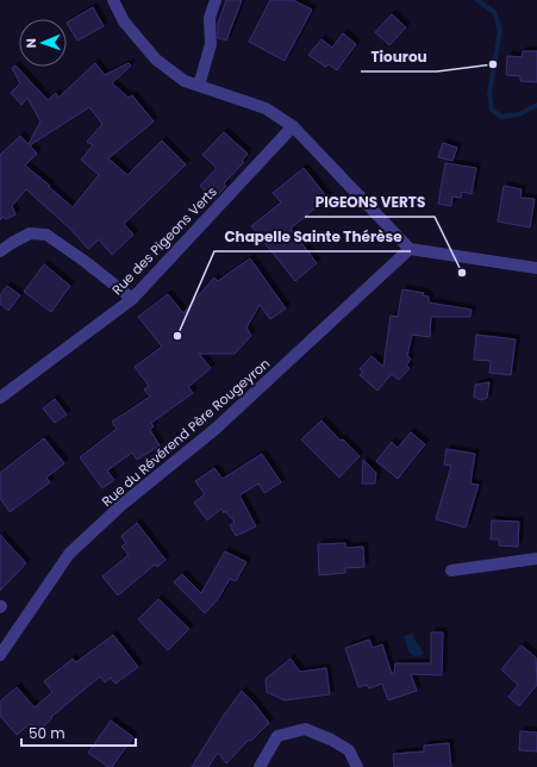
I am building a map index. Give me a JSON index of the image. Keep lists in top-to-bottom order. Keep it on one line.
{"streets":{"street":["Rue des Pigeons Verts","Rue du Révérend Père Rougeyron"]},"places":["Tiourou","PIGEONS VERTS","Chapelle Sainte Thérèse"],"scale_bar":"50 m","north":"left"}
